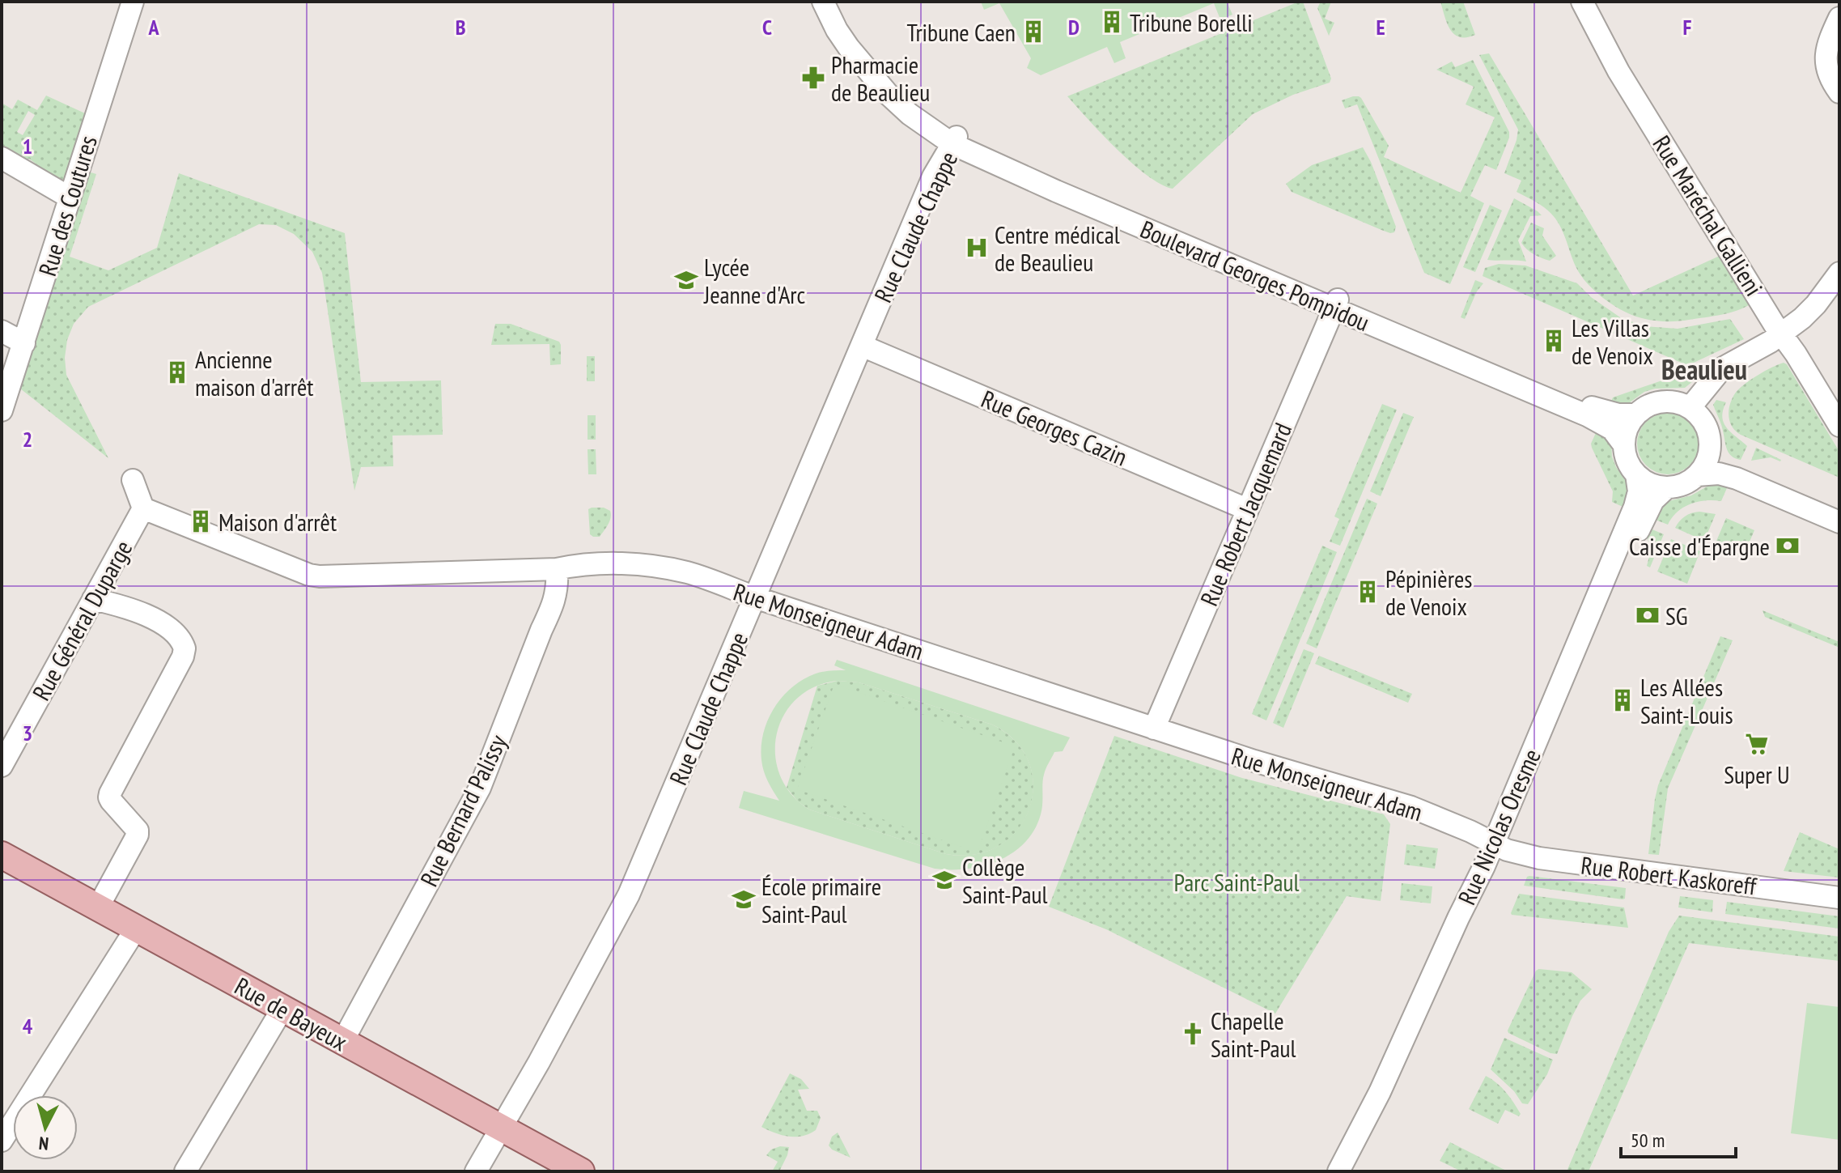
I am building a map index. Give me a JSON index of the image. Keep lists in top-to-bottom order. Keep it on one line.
{"streets":{"main road":["Rue de Bayeux"],"street":["Rue des Coutures","Rue Maréchal Gallieni","Rue Claude Chappe","Boulevard Georges Pompidou","Rue Georges Cazin","Rue Robert Jacquemard","Rue Général Duparge","Rue Monseigneur Adam","Rue Bernard Palissy","Rue Nicolas Oresme","Rue Robert Kaskoreff"]},"crossings":[["Rue Claude Chappe","Boulevard Georges Pompidou"],["Rue Claude Chappe","Rue Georges Cazin"],["Rue Claude Chappe","Rue Monseigneur Adam"],["Rue Claude Chappe","Rue de Bayeux"],["Boulevard Georges Pompidou","Rue Robert Jacquemard"],["Boulevard Georges Pompidou","Rue Nicolas Oresme"],["Rue Georges Cazin","Rue Robert Jacquemard"],["Rue Robert Jacquemard","Rue Monseigneur Adam"],["Rue Général Duparge","Rue Monseigneur Adam"],["Rue Monseigneur Adam","Rue Bernard Palissy"],["Rue Monseigneur Adam","Rue Nicolas Oresme"],["Rue Monseigneur Adam","Rue Robert Kaskoreff"],["Rue Bernard Palissy","Rue de Bayeux"],["Rue Nicolas Oresme","Rue Robert Kaskoreff"]],"districts":["Beaulieu"],"parks":["Parc Saint-Paul"],"places":{"building":["Tribune Borelli","Tribune Caen","Les Villas de Venoix","Ancienne maison d'arrêt","Maison d'arrêt","Pépinières de Venoix","Les Allées Saint-Louis"],"pharmacy":["Pharmacie de Beaulieu"],"hospital":["Centre médical de Beaulieu"],"school or university":["Lycée Jeanne d'Arc","Collège Saint-Paul","École primaire Saint-Paul"],"bank":["Caisse d'Épargne","SG"],"supermarket":["Super U"],"church":["Chapelle Saint-Paul"]},"scale_bar":"50 m","north":"bottom","grid":{"columns":["A","B","C","D","E","F"],"rows":["1","2","3","4"]}}
